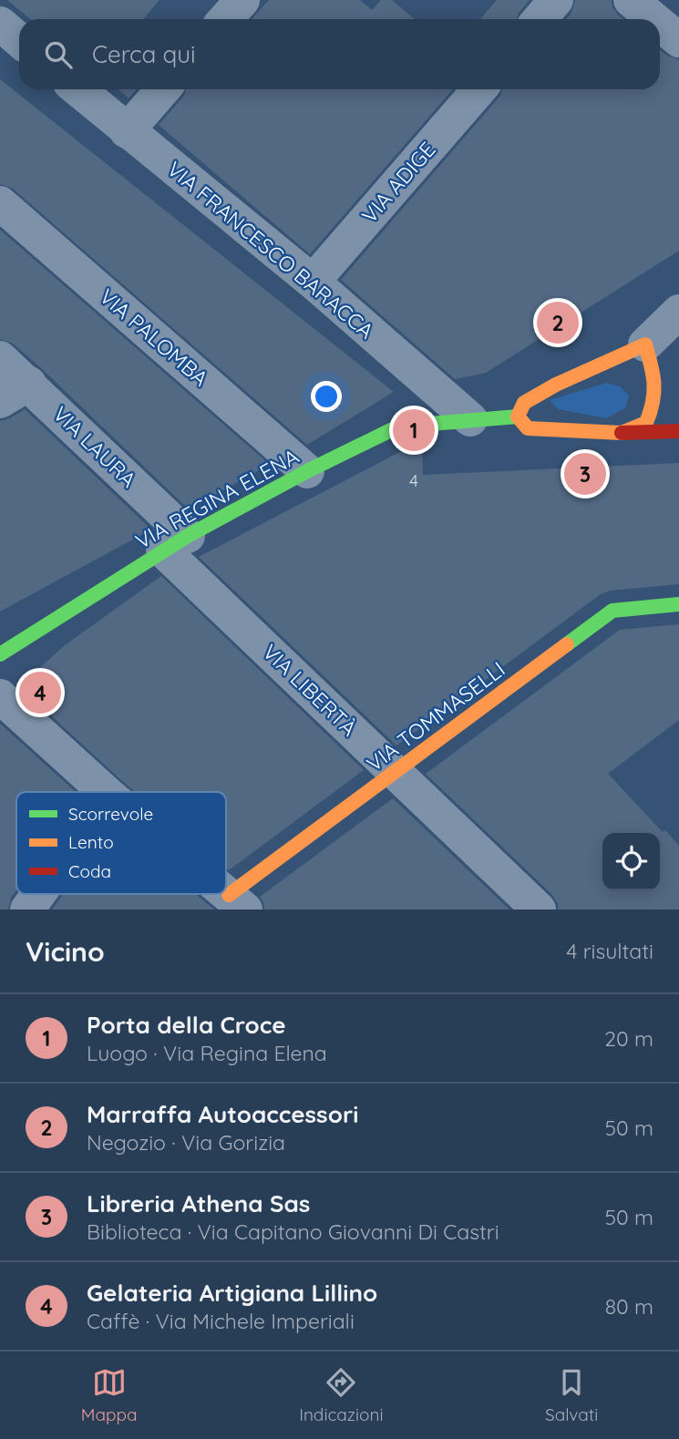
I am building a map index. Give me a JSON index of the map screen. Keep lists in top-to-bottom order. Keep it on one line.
{"streets":{"street":["VIA ADIGE","VIA FRANCESCO BARACCA","VIA PALOMBA","VIA LAURA","VIA REGINA ELENA","VIA LIBERTÀ","VIA TOMMASELLI"]},"crossings":[["VIA ADIGE","VIA FRANCESCO BARACCA"],["VIA FRANCESCO BARACCA","VIA REGINA ELENA"],["VIA PALOMBA","VIA REGINA ELENA"],["VIA LAURA","VIA REGINA ELENA"],["VIA LAURA","VIA LIBERTÀ"],["VIA REGINA ELENA","VIA LIBERTÀ"],["VIA LIBERTÀ","VIA TOMMASELLI"]],"house_numbers":["4"],"legend":["Scorrevole","Lento","Coda"],"page":{"search":"Cerca qui","pins":["2","1","3","4"],"heading":["Vicino","4 risultati"],"list":[{"mark":"1","name":"Porta della Croce","note":"Luogo · Via Regina Elena","value":"20 m"},{"mark":"2","name":"Marraffa Autoaccessori","note":"Negozio · Via Gorizia","value":"50 m"},{"mark":"3","name":"Libreria Athena Sas","note":"Biblioteca · Via Capitano Giovanni Di Castri","value":"50 m"},{"mark":"4","name":"Gelateria Artigiana Lillino","note":"Caffè · Via Michele Imperiali","value":"80 m"}],"nav":["Mappa","Indicazioni","Salvati"]}}
